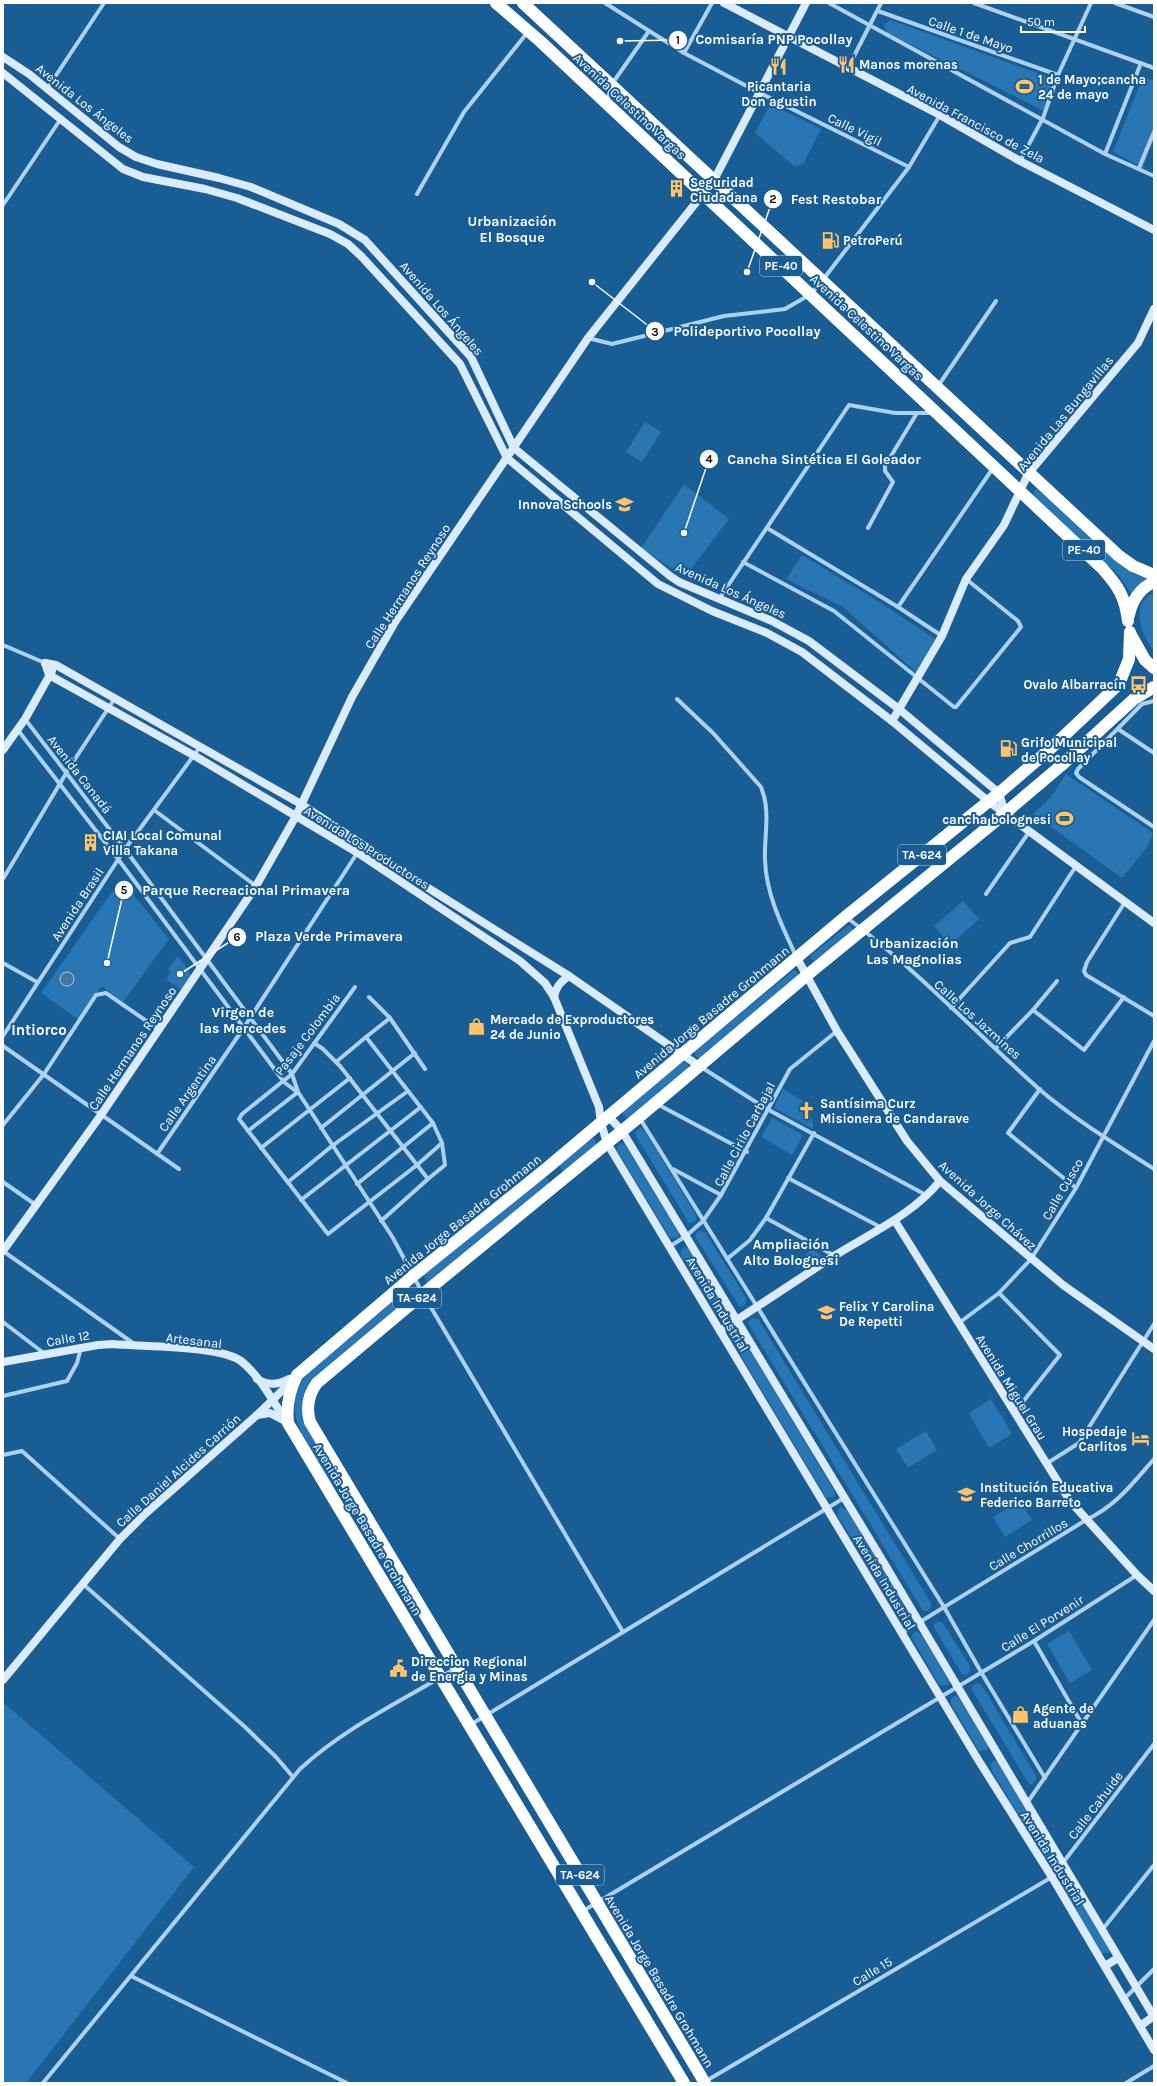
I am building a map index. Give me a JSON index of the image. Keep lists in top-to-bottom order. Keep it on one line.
{"streets":{"highway":["Avenida Celestino Vargas","PE-40","TA-624","Avenida Jorge Basadre Grohmann"],"street":["Calle 1 de Mayo","Avenida Los Ángeles","Avenida Francisco de Zela","Calle Vigil","Avenida Las Bungavillas","Calle Hermanos Reynoso","Avenida Canadá","Avenida Los Productores","Avenida Brasil","Calle Los Jazmines","Pasaje Colombia","Calle Argentina","Calle Cirilo Carbajal","Calle Cusco","Avenida Jorge Chávez","Avenida Industrial","Calle 12","Artesanal","Avenida Miguel Grau","Calle Daniel Alcides Carrión","Calle Chorrillos","Calle El Porvenir","Calle Cahuide","Calle 15"]},"crossings":[["Avenida Los Ángeles","Avenida Las Bungavillas"],["Avenida Los Ángeles","Calle Hermanos Reynoso"],["Avenida Los Ángeles","Avenida Jorge Basadre Grohmann"],["Avenida Celestino Vargas","Avenida Las Bungavillas"],["Avenida Celestino Vargas","Calle Hermanos Reynoso"],["Avenida Celestino Vargas","Avenida Jorge Basadre Grohmann"],["Avenida Francisco de Zela","Calle Hermanos Reynoso"],["Calle Vigil","Calle Hermanos Reynoso"],["Calle Hermanos Reynoso","Avenida Canadá"],["Calle Hermanos Reynoso","Avenida Los Productores"],["Avenida Canadá","Avenida Brasil"],["Avenida Canadá","Pasaje Colombia"],["Avenida Canadá","Calle Argentina"],["Avenida Los Productores","Avenida Brasil"],["Avenida Los Productores","Avenida Jorge Basadre Grohmann"],["Avenida Los Productores","Calle Argentina"],["Avenida Los Productores","Avenida Industrial"],["Avenida Jorge Basadre Grohmann","Calle Los Jazmines"],["Avenida Jorge Basadre Grohmann","Avenida Jorge Chávez"],["Avenida Jorge Basadre Grohmann","Avenida Industrial"],["Avenida Jorge Basadre Grohmann","Artesanal"],["Avenida Jorge Basadre Grohmann","Calle Daniel Alcides Carrión"],["Avenida Jorge Basadre Grohmann","Calle El Porvenir"],["Avenida Jorge Basadre Grohmann","Calle 15"],["Calle Los Jazmines","Calle Cusco"],["Calle Cirilo Carbajal","Avenida Jorge Chávez"],["Calle Cirilo Carbajal","Avenida Industrial"],["Calle Cusco","Avenida Jorge Chávez"],["Calle Cusco","Avenida Miguel Grau"],["Avenida Industrial","Calle Chorrillos"],["Avenida Industrial","Calle El Porvenir"],["Avenida Industrial","Calle Cahuide"],["Avenida Industrial","Calle 15"],["Calle 12","Artesanal"],["Artesanal","Calle Daniel Alcides Carrión"],["Avenida Miguel Grau","Calle Chorrillos"],["Avenida Miguel Grau","Calle El Porvenir"],["Calle Cahuide","Calle 15"]],"districts":["Urbanización El Bosque","Urbanización Las Magnolias","Virgen de las Mercedes","Intiorco","Ampliación Alto Bolognesi"],"places":{"other":["Comisaría PNP Pocollay","Fest Restobar","Polideportivo Pocollay","Cancha Sintética El Goleador","Parque Recreacional Primavera","Plaza Verde Primavera"],"restaurant":["Manos morenas","Picantaria Don agustin"],"sports":["1 de Mayo;cancha 24 de mayo","cancha bolognesi"],"building":["Seguridad Ciudadana","CIAI Local Comunal Villa Takana"],"fuel station":["PetroPerú","Grifo Municipal de Pocollay"],"school or university":["Innova Schools","Felix Y Carolina De Repetti","Institución Educativa Federico Barreto"],"bus stop":["Ovalo Albarracín"],"shop":["Mercado de Exproductores 24 de Junio","Agente de aduanas"],"church":["Santísima Curz Misionera de Candarave"],"hotel":["Hospedaje Carlitos"],"public building":["Direccion Regional de Energia y Minas"]},"scale_bar":"50 m"}
